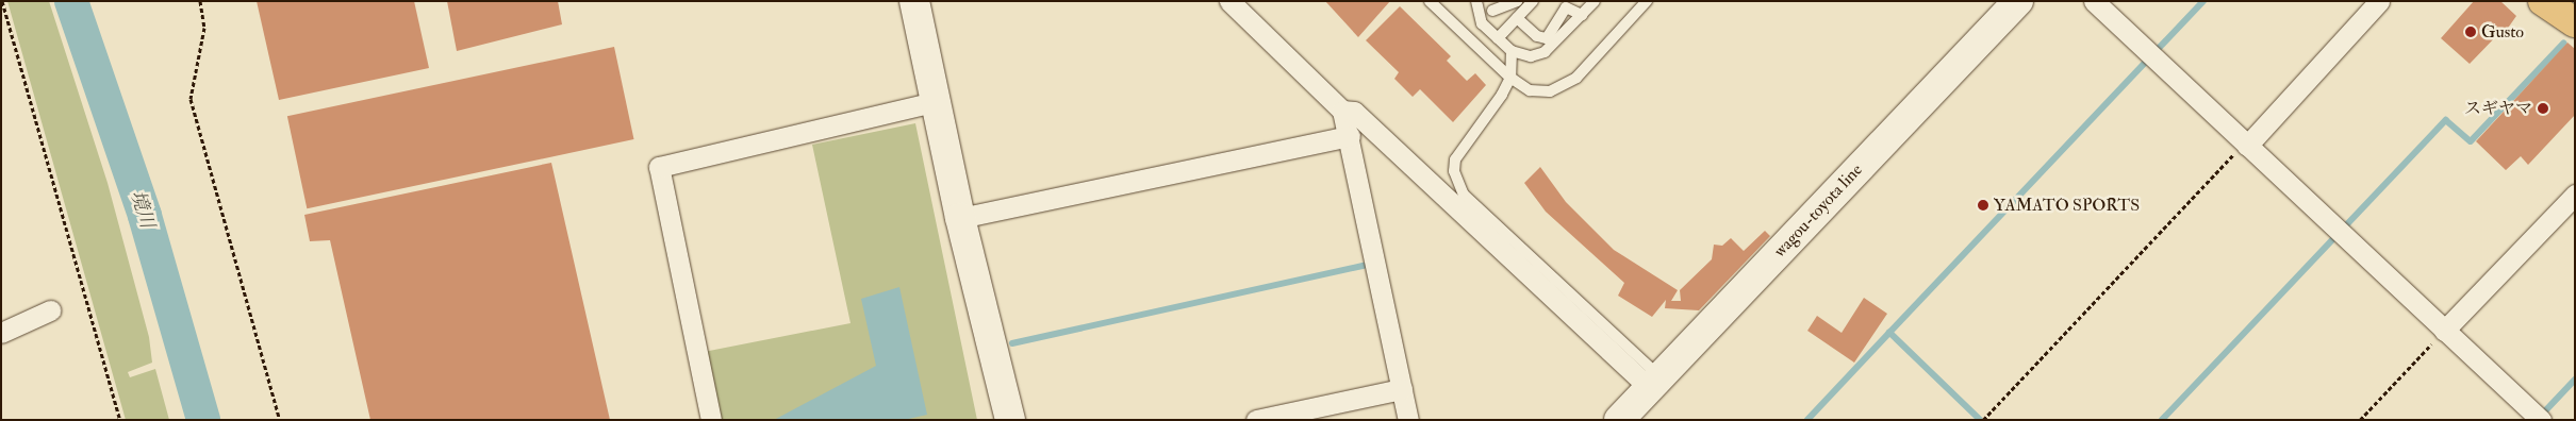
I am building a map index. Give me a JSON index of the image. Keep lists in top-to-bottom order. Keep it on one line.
{"streets":{"main road":["wagou-toyota line"]},"water":["境川"],"places":["Gusto","スギヤマ","YAMATO SPORTS"]}
